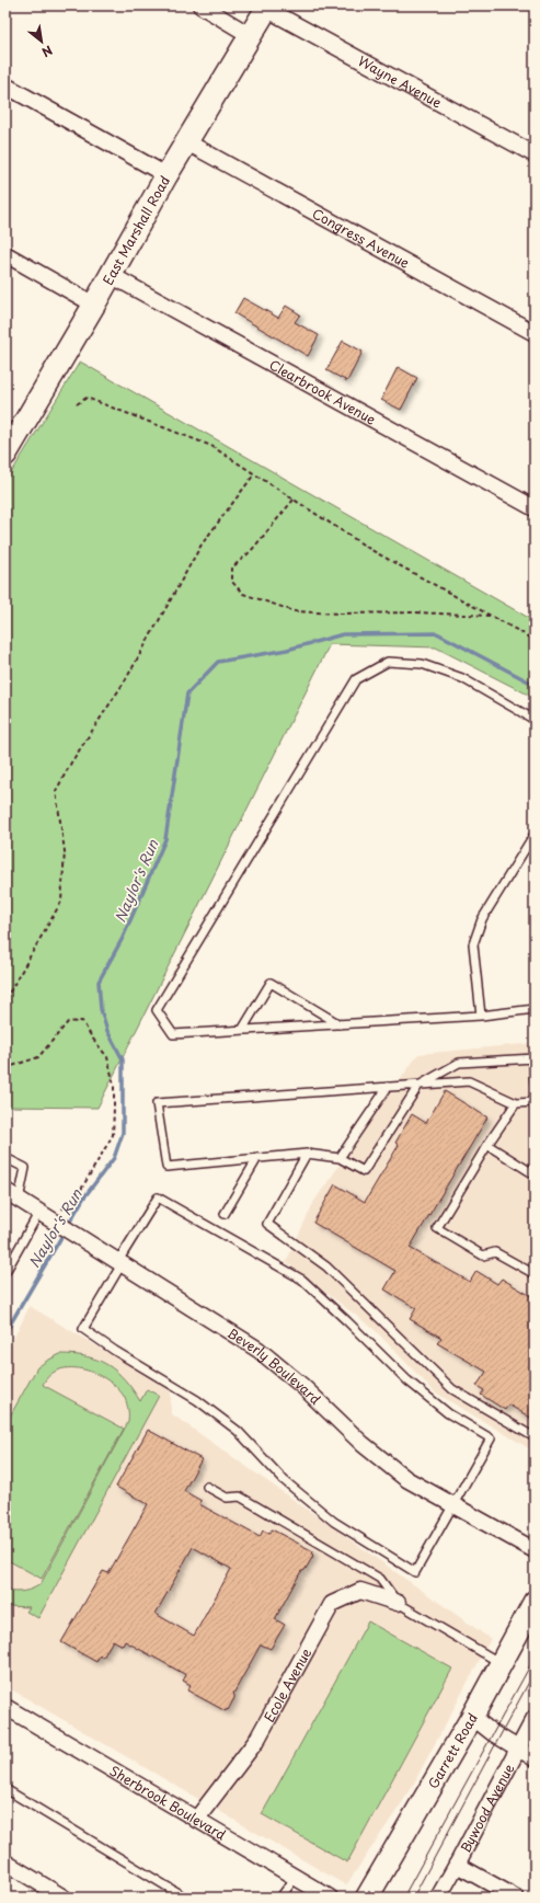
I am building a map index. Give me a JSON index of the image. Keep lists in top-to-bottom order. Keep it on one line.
{"streets":{"main road":["East Marshall Road","Garrett Road"],"street":["Wayne Avenue","Congress Avenue","Clearbrook Avenue","Beverly Boulevard","Ecole Avenue","Sherbrook Boulevard","Bywood Avenue"]},"crossings":[["Wayne Avenue","East Marshall Road"],["East Marshall Road","Congress Avenue"],["East Marshall Road","Clearbrook Avenue"],["Ecole Avenue","Sherbrook Boulevard"]],"water":["Naylor's Run"],"north":"bottom right"}
